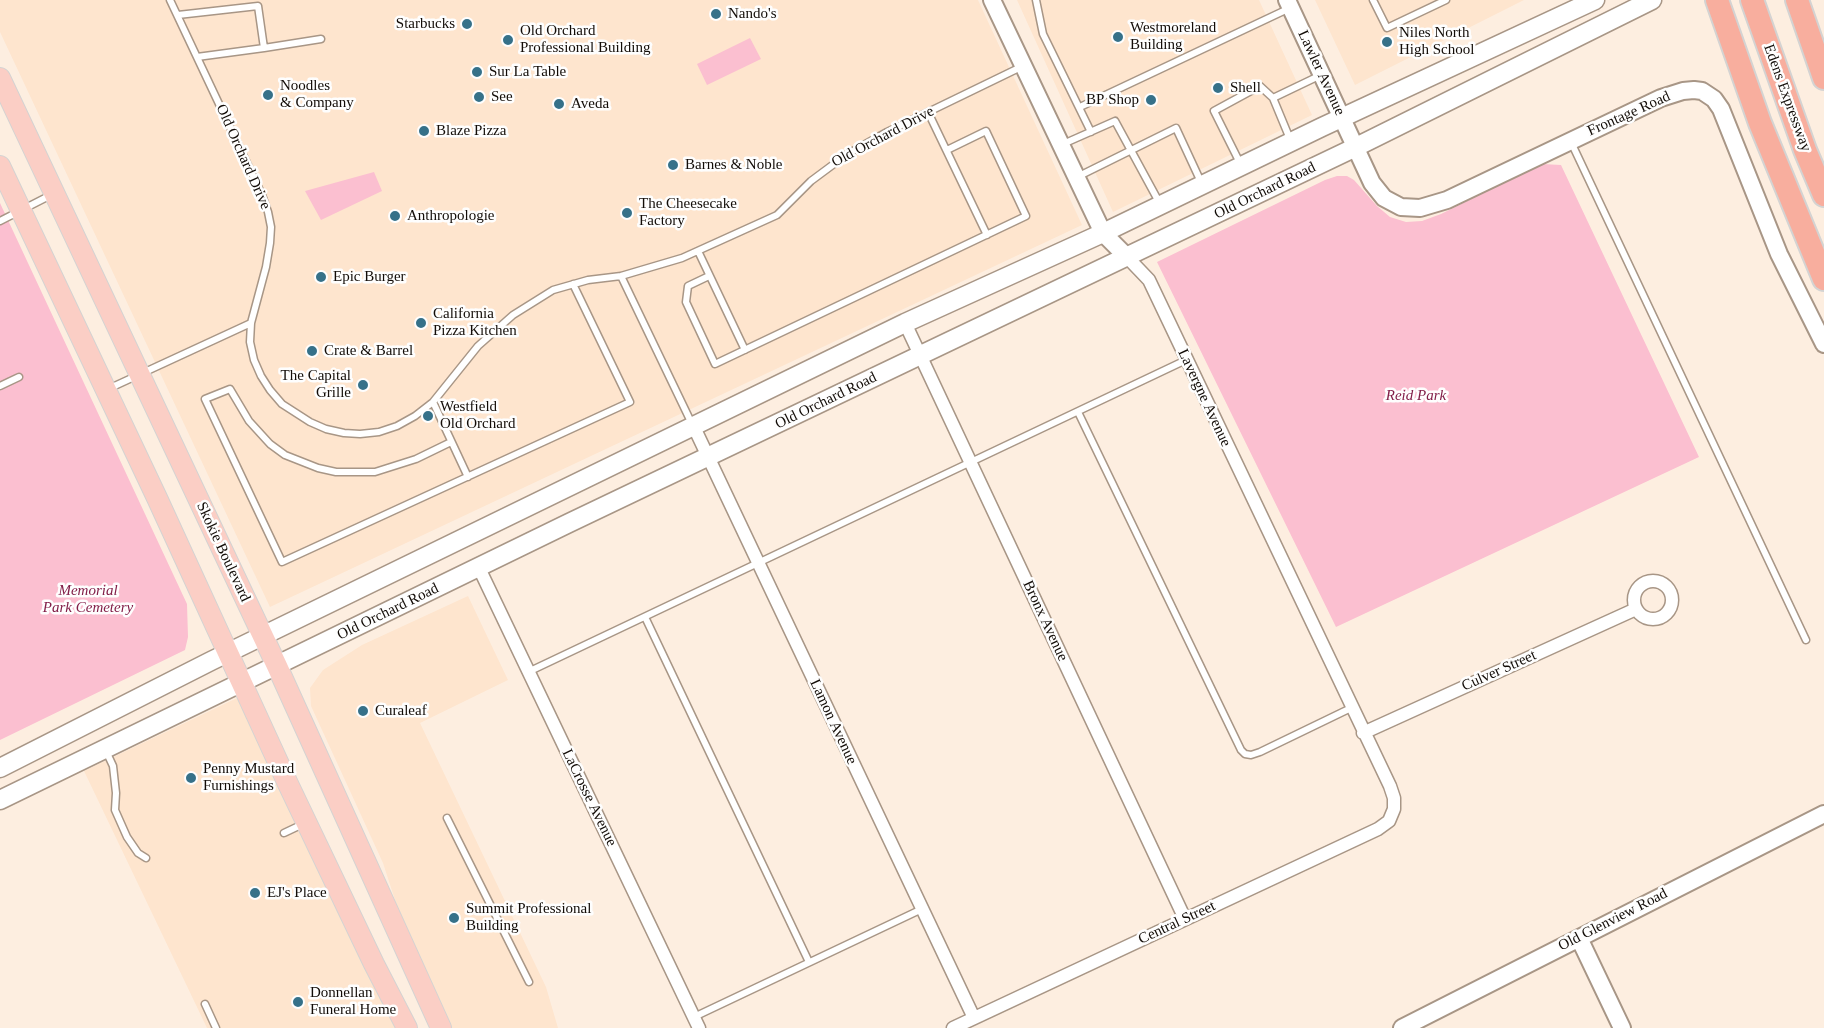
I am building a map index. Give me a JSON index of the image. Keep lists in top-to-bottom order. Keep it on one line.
{"streets":{"highway":["Edens Expressway"],"main road":["Old Orchard Road","Skokie Boulevard"],"street":["Lawler Avenue","Frontage Road","Lavergne Avenue","Bronx Avenue","Culver Street","Lamon Avenue","LaCrosse Avenue","Old Glenview Road","Central Street"],"lane":["Old Orchard Drive"]},"crossings":[["Lawler Avenue","Frontage Road"],["Lawler Avenue","Old Orchard Road"],["Frontage Road","Old Orchard Road"],["Old Orchard Drive","Lavergne Avenue"],["Old Orchard Road","Lavergne Avenue"],["Old Orchard Road","Skokie Boulevard"],["Old Orchard Road","Bronx Avenue"],["Old Orchard Road","Lamon Avenue"],["Old Orchard Road","LaCrosse Avenue"],["Lavergne Avenue","Culver Street"],["Lavergne Avenue","Central Street"],["Bronx Avenue","Central Street"],["Lamon Avenue","Central Street"]],"parks":["Reid Park","Memorial Park Cemetery"],"places":["Nando's","Starbucks","Westmoreland Building","Old Orchard Professional Building","Niles North High School","Sur La Table","Shell","Noodles & Company","See","BP Shop","Aveda","Blaze Pizza","Barnes & Noble","The Cheesecake Factory","Anthropologie","Epic Burger","California Pizza Kitchen","Crate & Barrel","The Capital Grille","Westfield Old Orchard","Curaleaf","Penny Mustard Furnishings","EJ's Place","Summit Professional Building","Donnellan Funeral Home"]}
